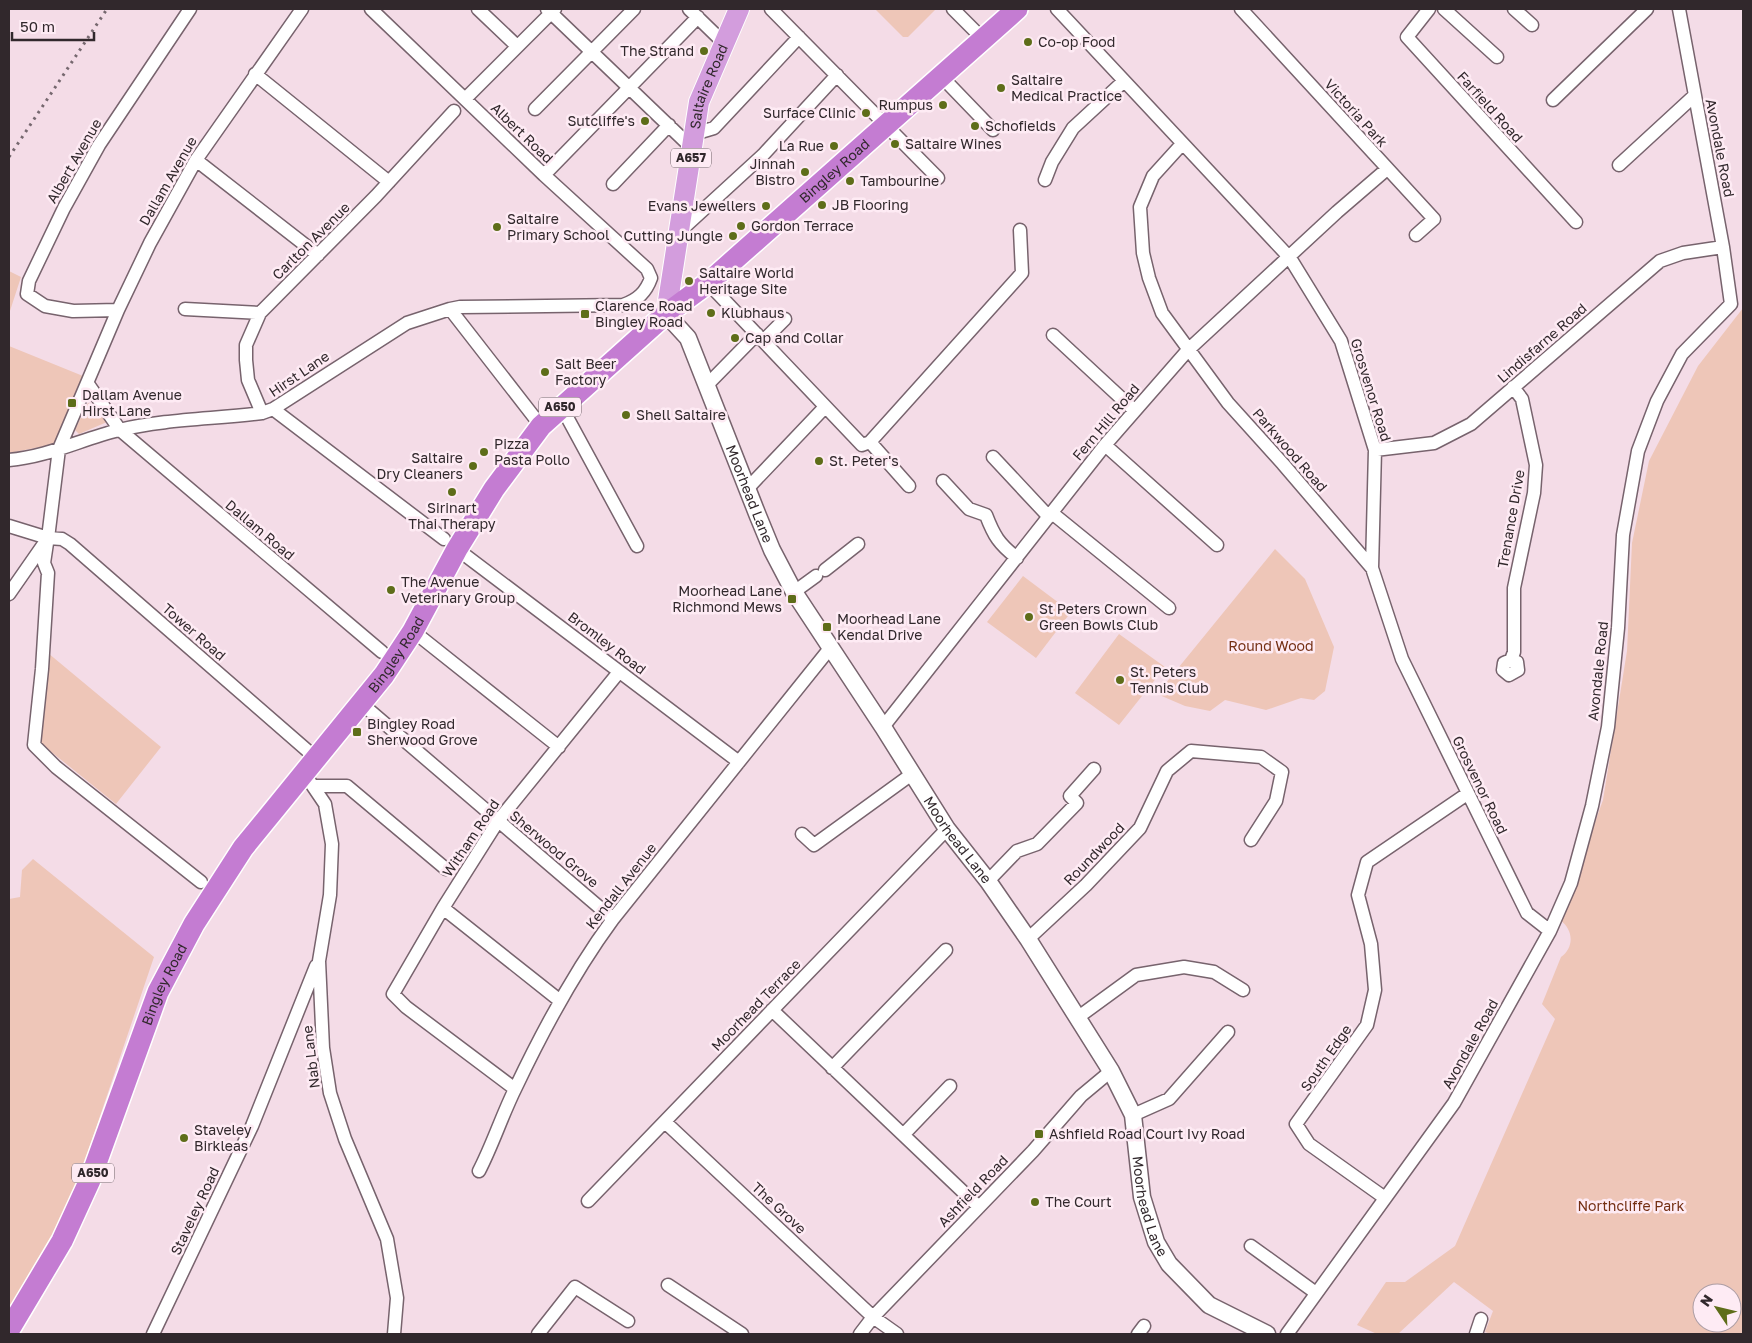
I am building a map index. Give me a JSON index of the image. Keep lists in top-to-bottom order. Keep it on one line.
{"streets":{"highway":["Bingley Road","A650"],"main road":["Saltaire Road","A657"],"street":["Farfield Road","Victoria Park","Albert Road","Avondale Road","Albert Avenue","Dallam Avenue","Carlton Avenue","Lindisfarne Road","Hirst Lane","Grosvenor Road","Fern Hill Road","Parkwood Road","Moorhead Lane","Trenance Drive","Dallam Road","Tower Road","Bromley Road","Witham Road","Sherwood Grove","Roundwood","Kendall Avenue","Moorhead Terrace","Nab Lane","South Edge","Ashfield Road","The Grove","Staveley Road"]},"crossings":[["Saltaire Road","Bingley Road"],["Saltaire Road","Moorhead Lane"],["Victoria Park","Fern Hill Road"],["Albert Road","Hirst Lane"],["Avondale Road","Lindisfarne Road"],["Avondale Road","Grosvenor Road"],["Avondale Road","South Edge"],["Albert Avenue","Dallam Avenue"],["Bingley Road","Moorhead Lane"],["Bingley Road","Tower Road"],["Bingley Road","Bromley Road"],["Bingley Road","Sherwood Grove"],["Bingley Road","Nab Lane"],["Dallam Avenue","Hirst Lane"],["Dallam Avenue","Tower Road"],["Carlton Avenue","Hirst Lane"],["Carlton Avenue","Bromley Road"],["Lindisfarne Road","Grosvenor Road"],["Lindisfarne Road","Trenance Drive"],["Hirst Lane","Dallam Road"],["Hirst Lane","Bromley Road"],["Grosvenor Road","Fern Hill Road"],["Grosvenor Road","Parkwood Road"],["Grosvenor Road","South Edge"],["Fern Hill Road","Parkwood Road"],["Fern Hill Road","Moorhead Lane"],["Moorhead Lane","Roundwood"],["Moorhead Lane","Kendall Avenue"],["Moorhead Lane","Moorhead Terrace"],["Moorhead Lane","Ashfield Road"],["Tower Road","Nab Lane"],["Bromley Road","Witham Road"],["Bromley Road","Kendall Avenue"],["Witham Road","Sherwood Grove"],["Witham Road","Kendall Avenue"],["Sherwood Grove","Kendall Avenue"],["Moorhead Terrace","The Grove"],["Nab Lane","Staveley Road"],["Ashfield Road","The Grove"]],"parks":["Round Wood","Northcliffe Park"],"places":{"other":["Co-op Food","The Strand","Saltaire Medical Practice","Rumpus","Surface Clinic","Sutcliffe's","Schofields","Saltaire Wines","La Rue","Jinnah Bistro","Tambourine","JB Flooring","Evans Jewellers","Gordon Terrace","Saltaire Primary School","Cutting Jungle","Saltaire World Heritage Site","Klubhaus","Cap and Collar","Salt Beer Factory","Shell Saltaire","Pizza Pasta Pollo","St. Peter's","Saltaire Dry Cleaners","Sirinart Thai Therapy","The Avenue Veterinary Group","St Peters Crown Green Bowls Club","St. Peters Tennis Club","Staveley Birkleas","The Court"],"transit":["Clarence Road Bingley Road","Dallam Avenue Hirst Lane","Moorhead Lane Richmond Mews","Moorhead Lane Kendal Drive","Bingley Road Sherwood Grove","Ashfield Road Court Ivy Road"]},"scale_bar":"50 m","north":"top left"}
